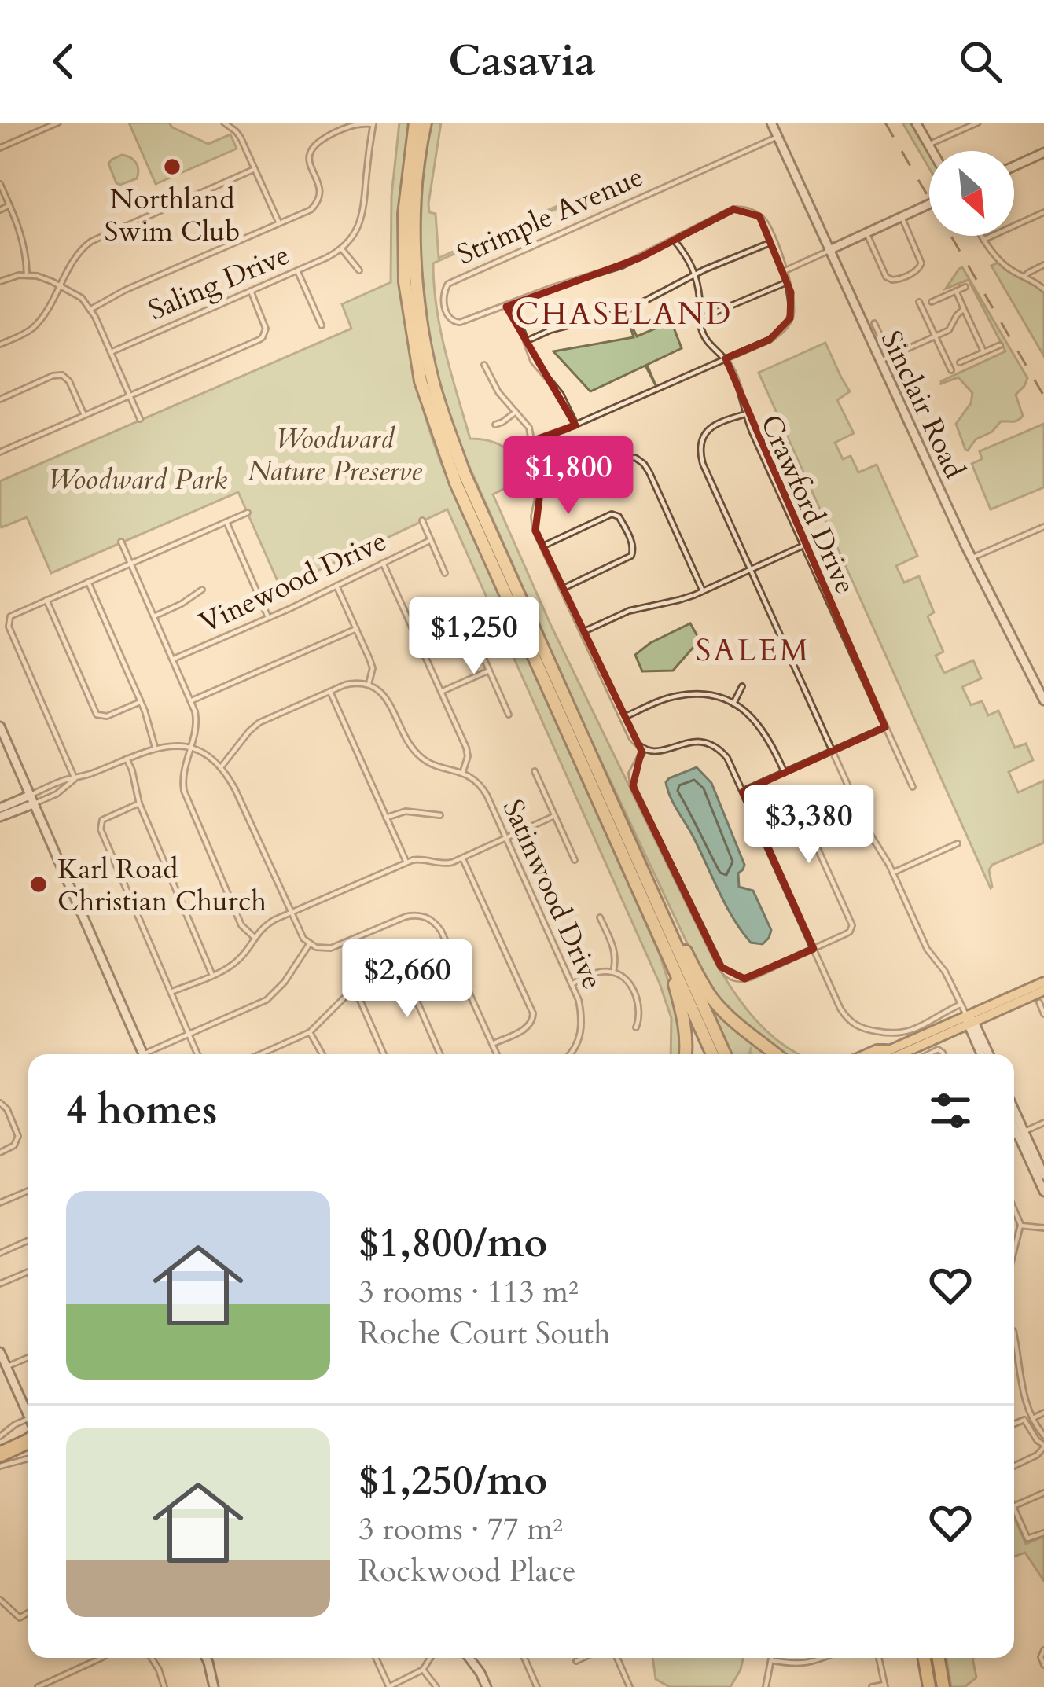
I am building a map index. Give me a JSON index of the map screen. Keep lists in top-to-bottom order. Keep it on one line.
{"streets":{"main road":["Sinclair Road"],"street":["Strimple Avenue","Saling Drive","Crawford Drive","Vinewood Drive","Satinwood Drive"]},"crossings":[["Strimple Avenue","Sinclair Road"]],"districts":["CHASELAND","SALEM"],"parks":["Woodward Nature Preserve","Woodward Park"],"places":["Northland Swim Club","Karl Road Christian Church"],"north":"bottom right","page":{"header":"Casavia","price":["$1,800","$1,250","$3,380","$2,660"],"heading":"4 homes","list":[{"name":"$1,800/mo","note":"3 rooms · 113 m² · Roche Court South"},{"name":"$1,250/mo","note":"3 rooms · 77 m² · Rockwood Place"}]}}
